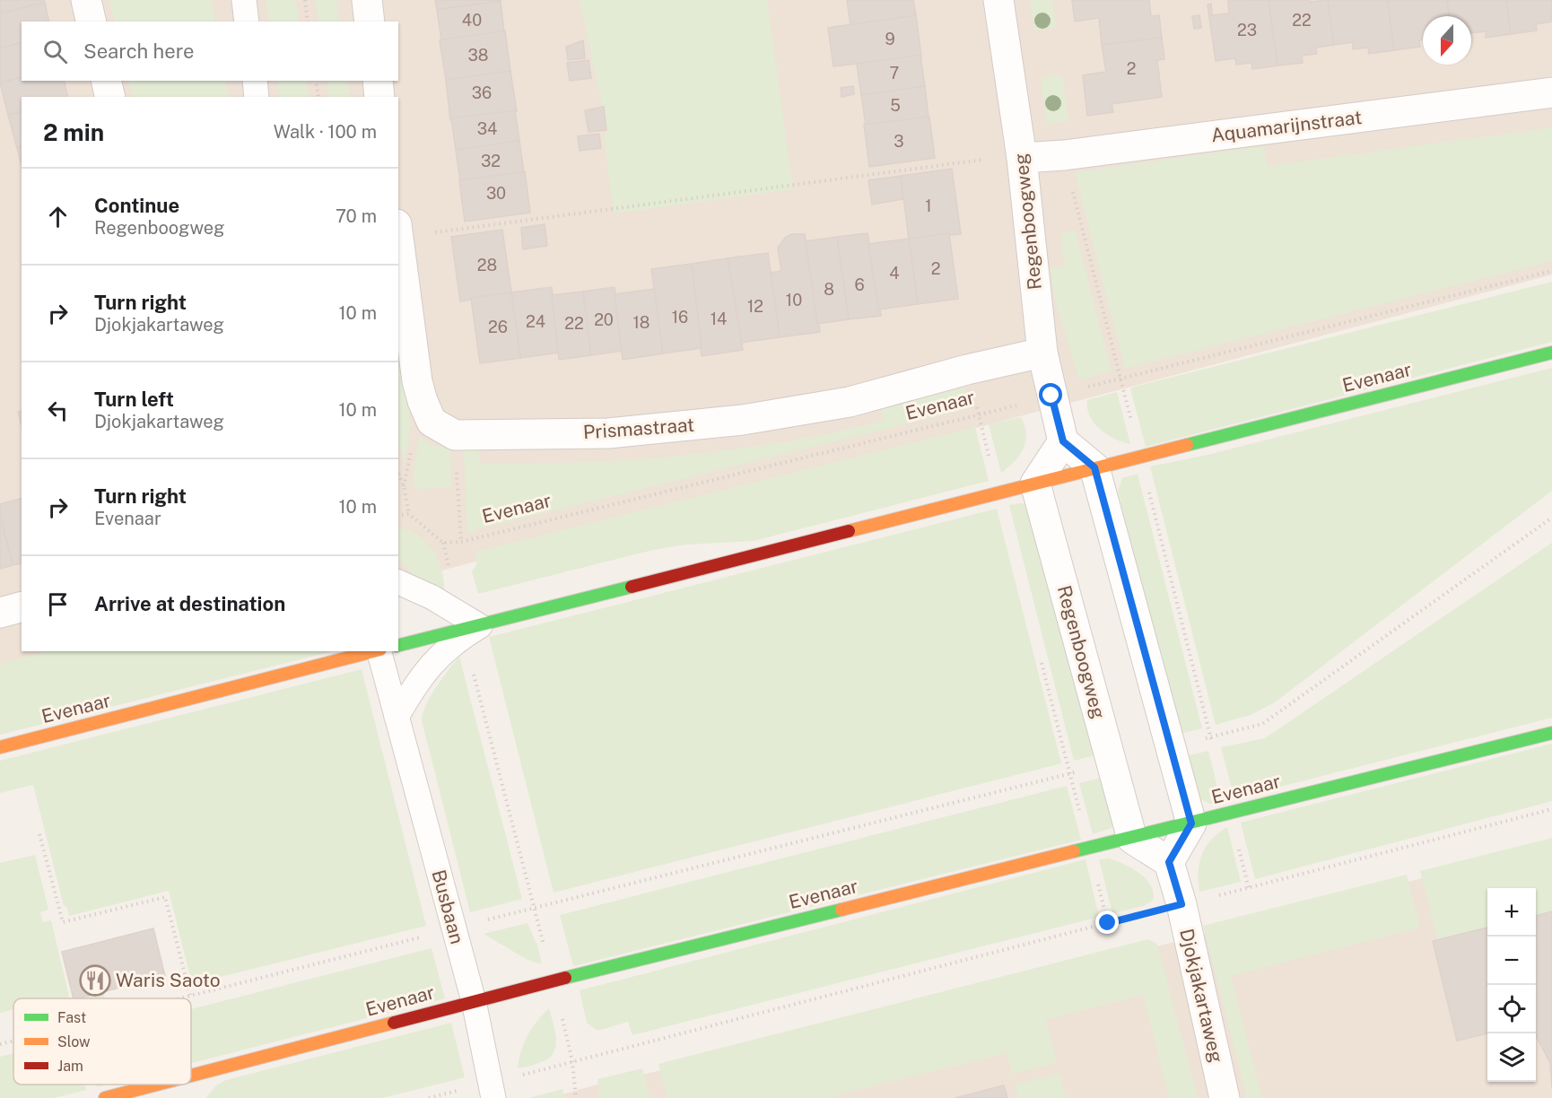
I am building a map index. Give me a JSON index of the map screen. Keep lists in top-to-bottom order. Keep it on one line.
{"streets":{"main road":["Evenaar"],"street":["Aquamarijnstraat","Regenboogweg","Prismastraat","Djokjakartaweg"],"lane":["Busbaan"]},"crossings":[["Aquamarijnstraat","Regenboogweg"],["Regenboogweg","Evenaar"],["Regenboogweg","Prismastraat"],["Evenaar","Prismastraat"],["Evenaar","Busbaan"]],"places":{"restaurant":["Waris Saoto"]},"house_numbers":["40","22","23","9","38","2","7","36","5","34","3","32","30","1","28","2","4","6","8","10","12","16","14","20","24","18","22","26"],"legend":["Fast","Slow","Jam"],"north":"bottom","page":{"search":"Search here","heading":["2 min","Walk · 100 m"],"list":[["Continue","Regenboogweg","70 m"],["Turn right","Djokjakartaweg","10 m"],["Turn left","Djokjakartaweg","10 m"],["Turn right","Evenaar","10 m"],"Arrive at destination"],"map_buttons":["+","−"]}}
